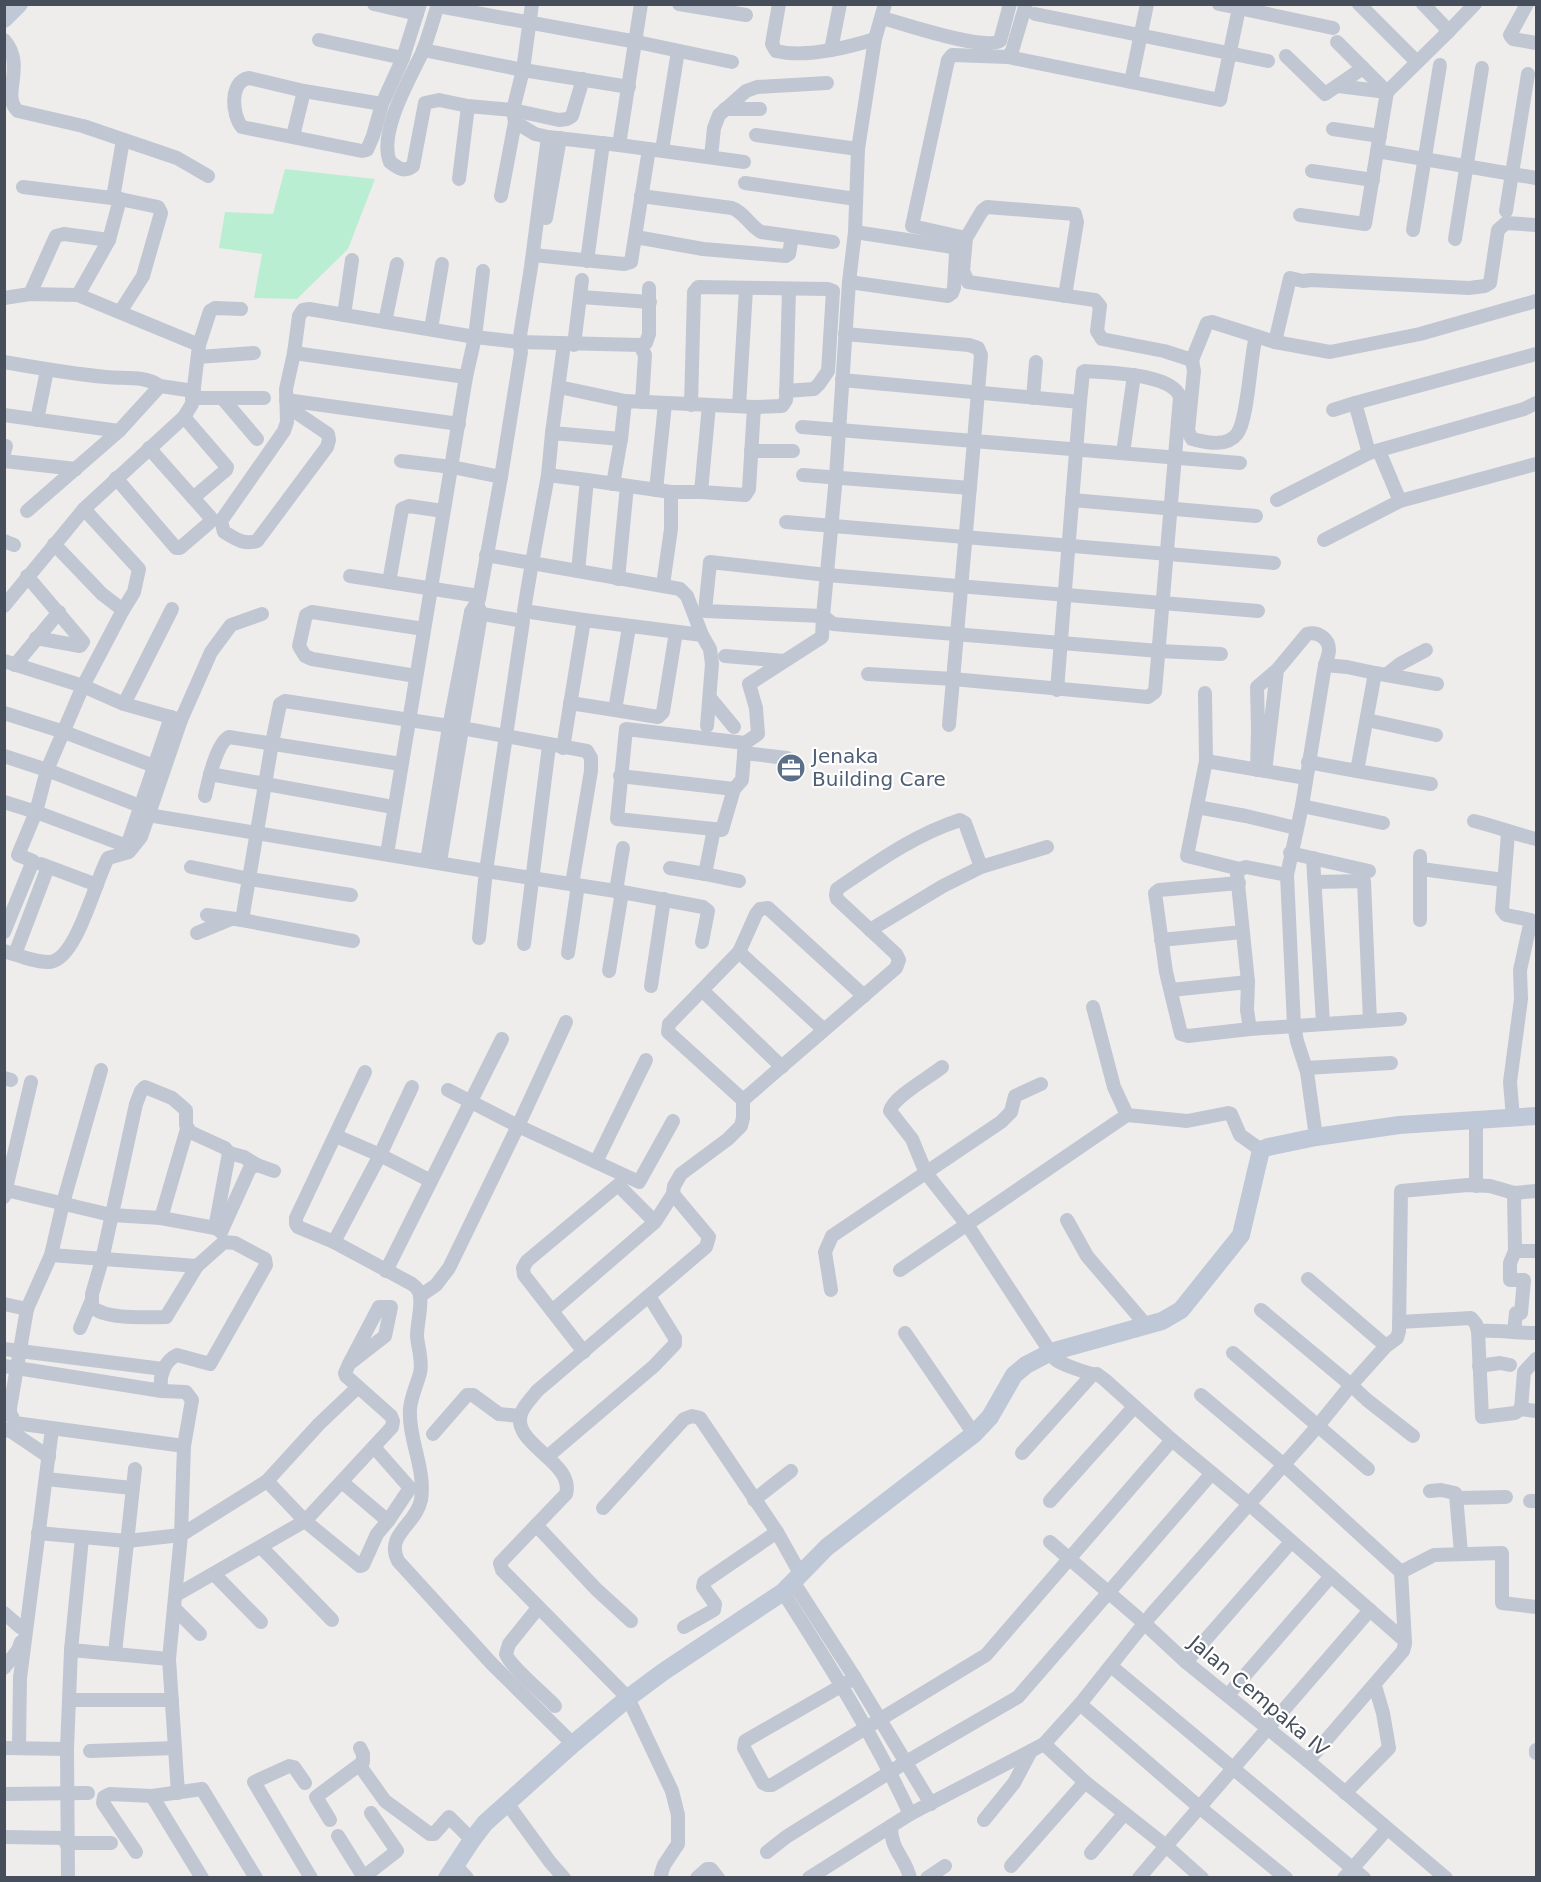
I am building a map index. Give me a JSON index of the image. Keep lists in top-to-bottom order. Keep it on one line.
{"streets":{"street":["Jalan Cempaka IV"]},"places":{"office":["Jenaka Building Care"]}}
